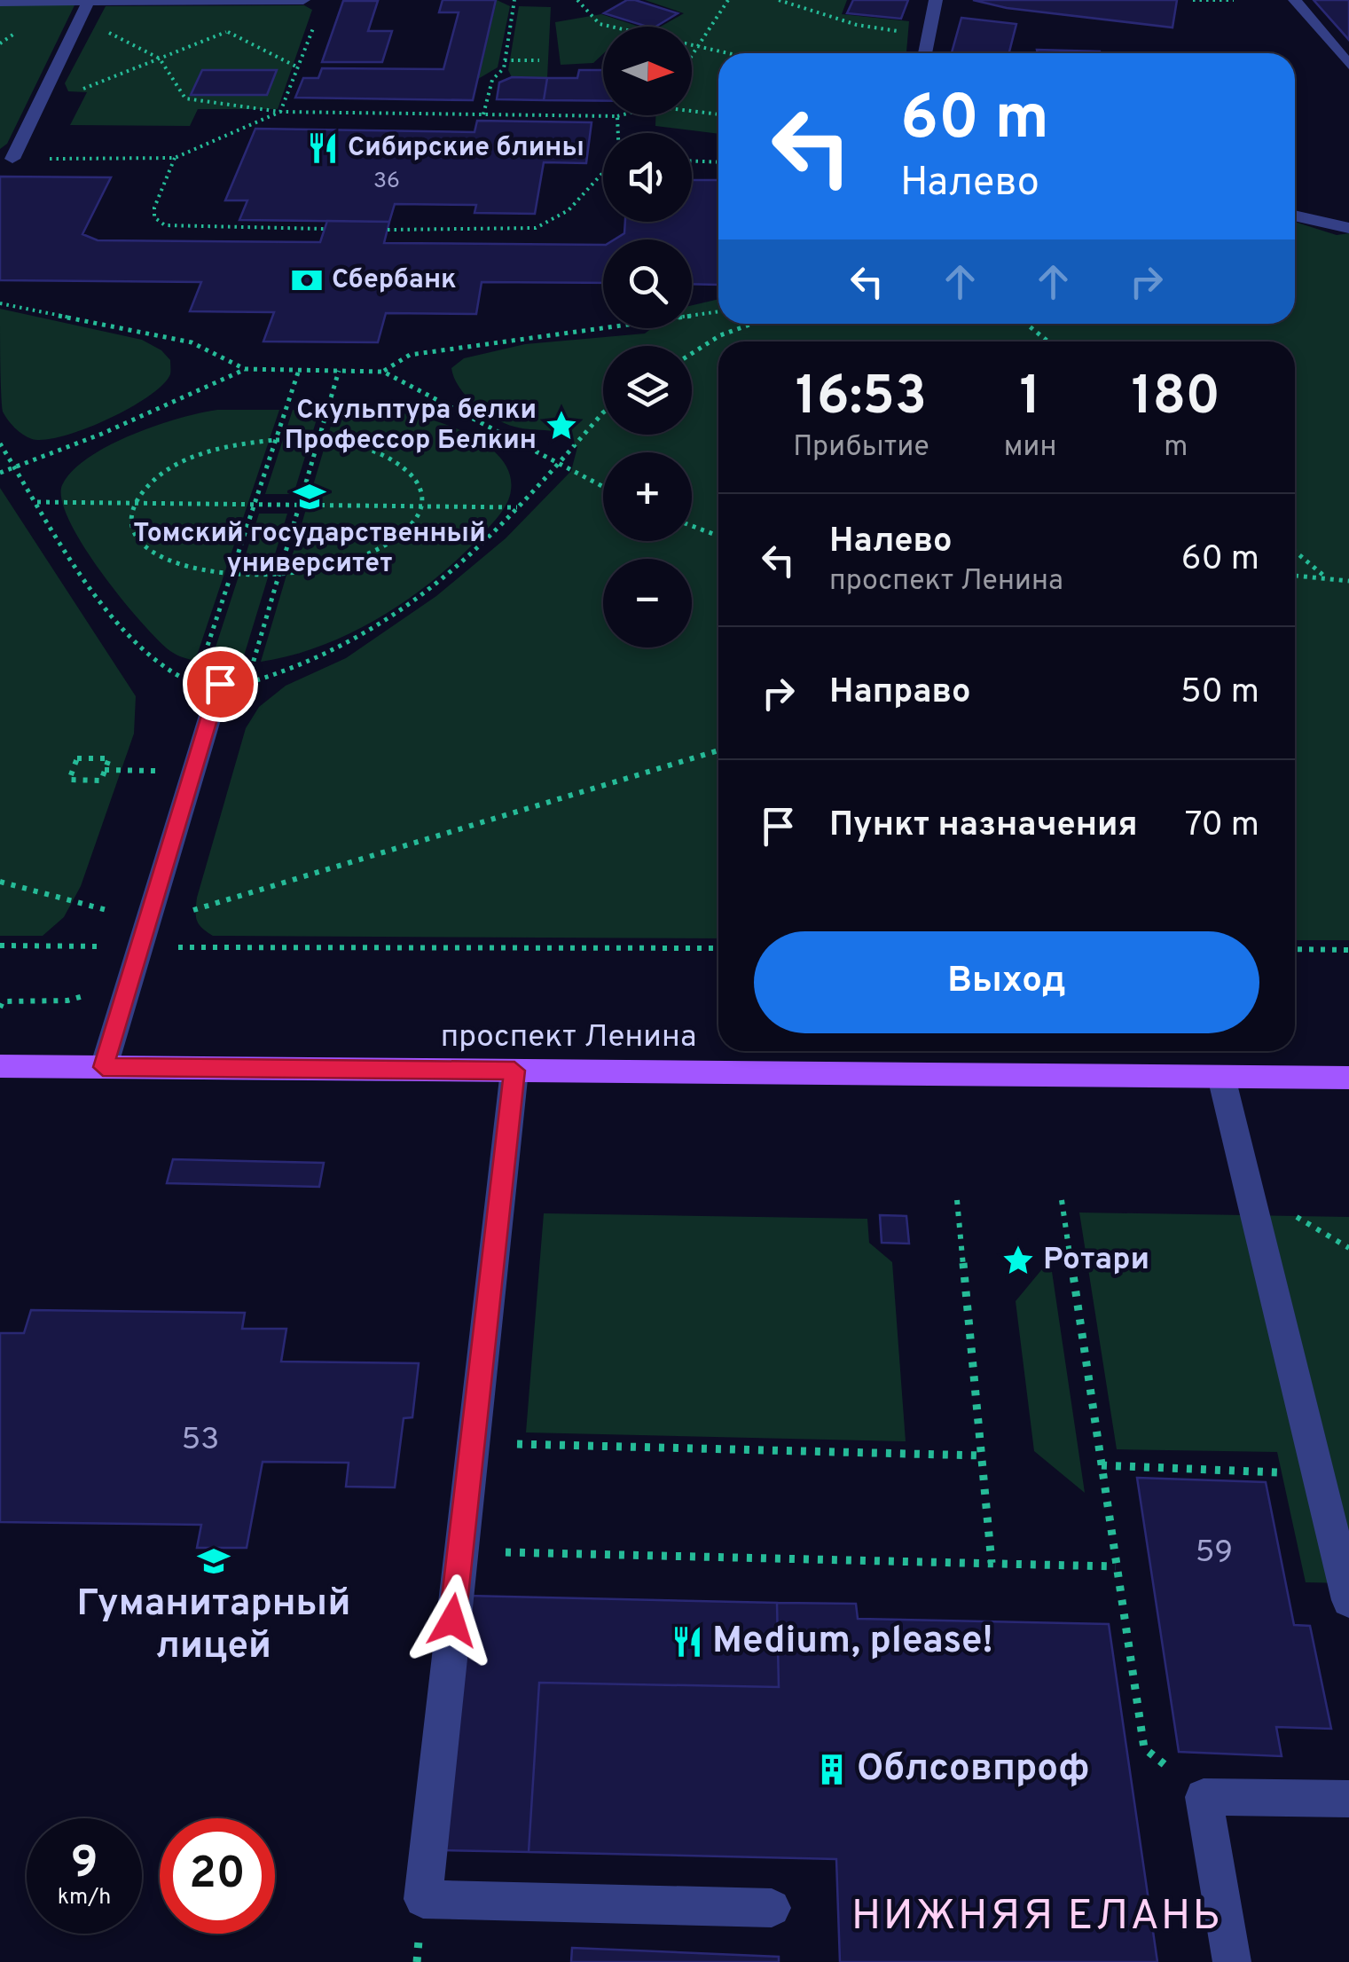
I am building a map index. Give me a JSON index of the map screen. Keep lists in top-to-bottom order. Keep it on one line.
{"streets":{"main road":["проспект Ленина"]},"districts":["НИЖНЯЯ ЕЛАНЬ"],"places":{"restaurant":["Сибирские блины","Medium, please!"],"bank":["Сбербанк"],"place":["Скульптура белки Профессор Белкин","Ротари"],"school or university":["Томский государственный университет","Гуманитарный лицей"],"building":["Облсовпроф"]},"house_numbers":["36","53","59"],"north":"right","page":{"map_buttons":["+","−"],"turn":["60 m","Налево"],"eta":["16:53","Прибытие","1","мин","180","m"],"list":[{"name":"Налево","note":"проспект Ленина","value":"60 m"},{"name":"Направо","value":"50 m"},{"name":"Пункт назначения","value":"70 m"}],"buttons":"Выход","speed":"9 km/h","limit":"20"}}
